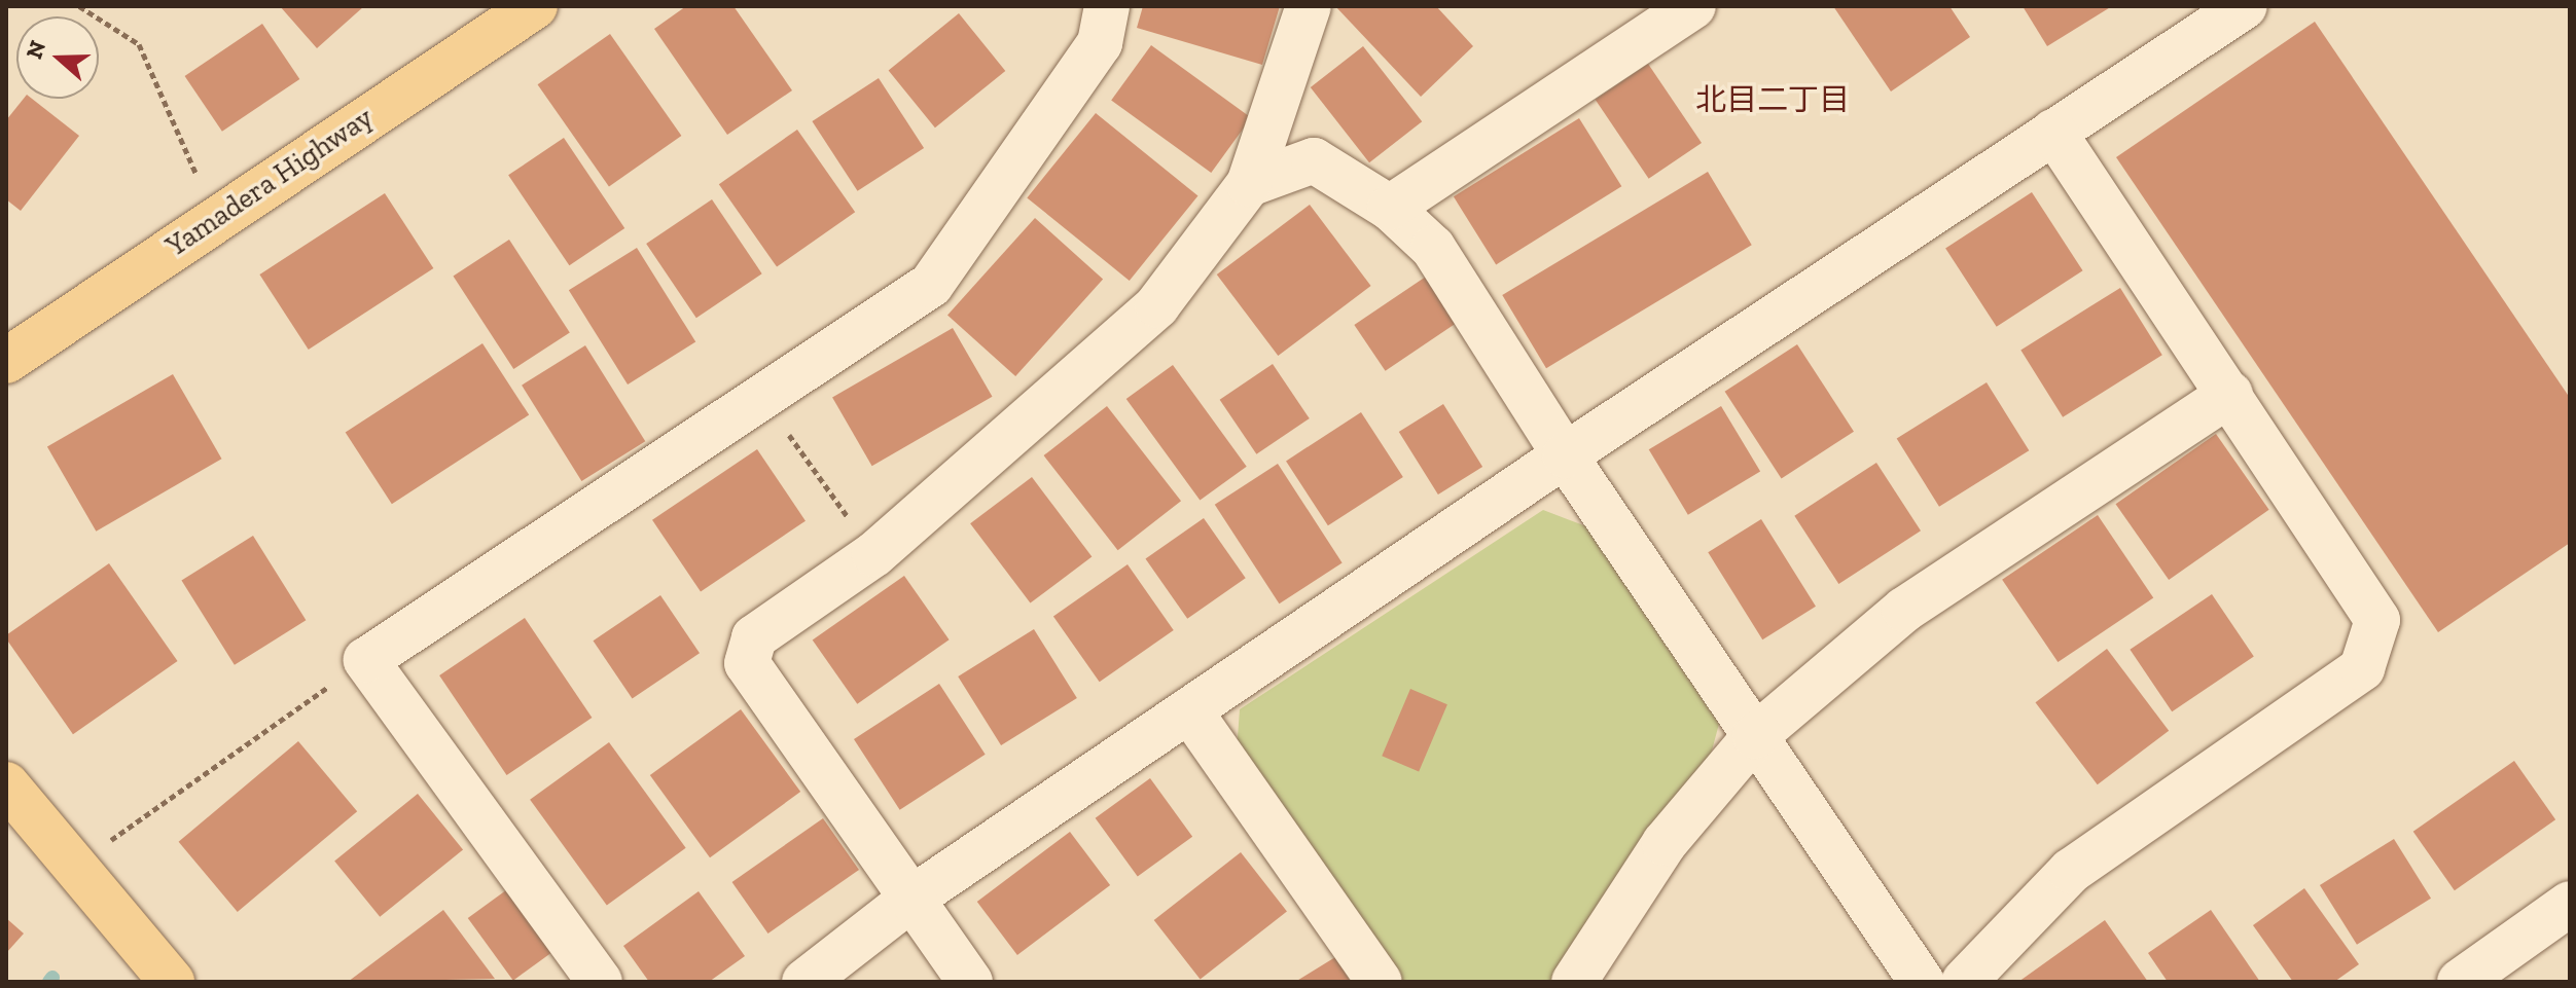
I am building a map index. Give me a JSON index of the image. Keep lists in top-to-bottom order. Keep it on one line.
{"streets":{"main road":["Yamadera Highway"]},"districts":["北目二丁目"],"north":"left"}
